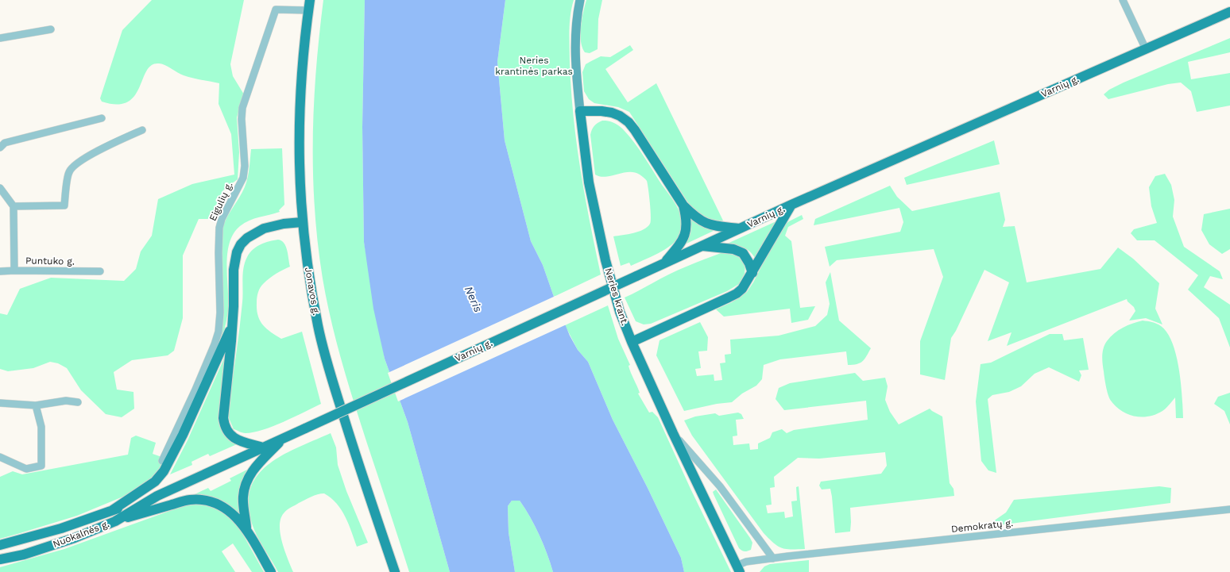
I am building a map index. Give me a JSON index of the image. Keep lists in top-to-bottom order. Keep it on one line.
{"streets":{"main road":["Varnių g.","Jonavos g.","Neries krant.","Nuokalnės g."],"street":["Eigulių g.","Puntuko g.","Demokratų g."]},"crossings":[["Varnių g.","Nuokalnės g."],["Eigulių g.","Jonavos g."],["Neries krant.","Demokratų g."]],"water":["Neris"],"parks":["Neries krantinės parkas"]}
